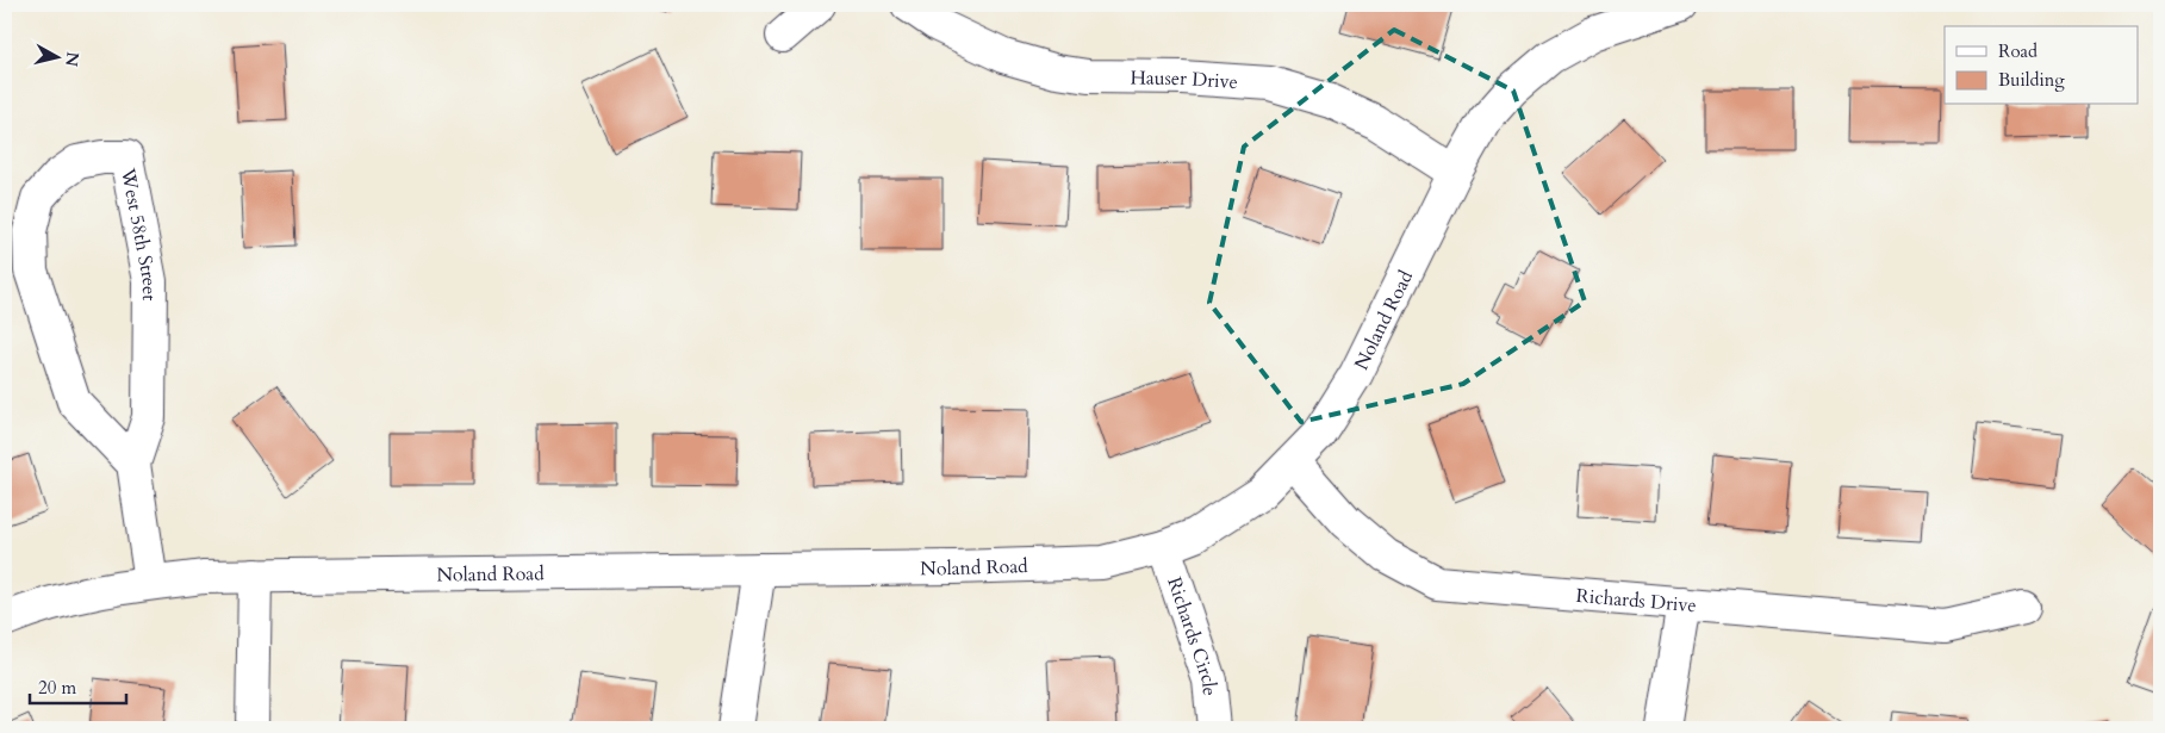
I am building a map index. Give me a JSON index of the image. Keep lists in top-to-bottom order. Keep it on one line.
{"streets":{"street":["Hauser Drive","West 58th Street","Noland Road","Richards Drive","Richards Circle"]},"crossings":[["Hauser Drive","Noland Road"],["West 58th Street","Noland Road"],["Noland Road","Richards Drive"],["Noland Road","Richards Circle"]],"legend":["Road","Building"],"scale_bar":"20 m","north":"right"}
